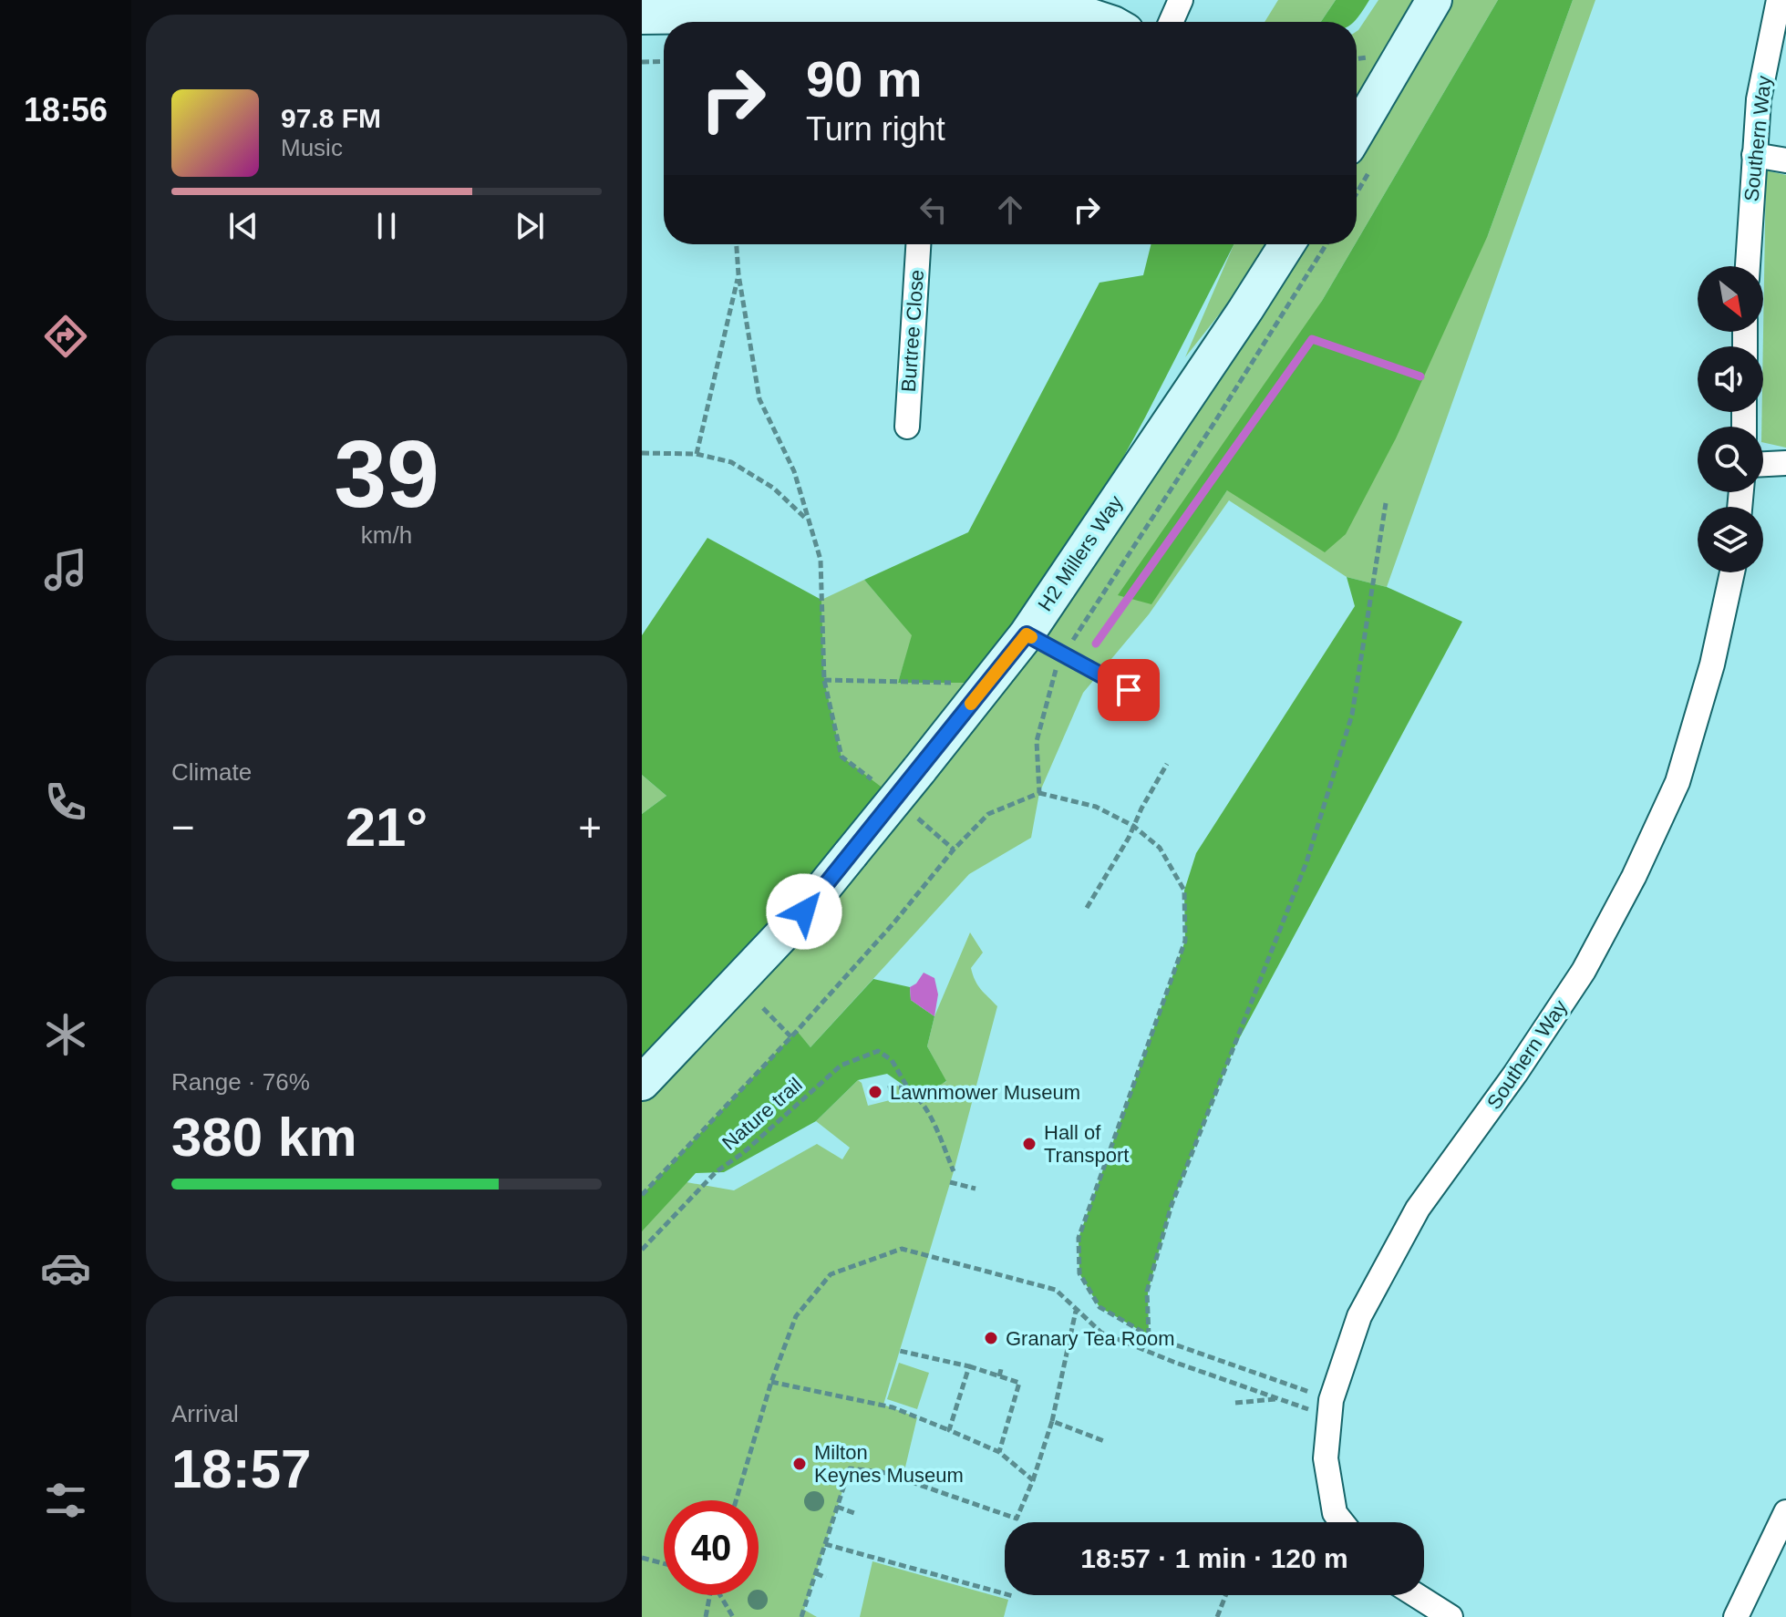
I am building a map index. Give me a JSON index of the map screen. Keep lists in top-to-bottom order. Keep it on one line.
{"streets":{"street":["Southern Way","Burtree Close","H2 Millers Way"],"path":["Nature trail"]},"places":["Lawnmower Museum","Hall of Transport","Granary Tea Room","Milton Keynes Museum"],"north":"bottom right","page":{"tabs":"18:56","turn":["90 m","Turn right"],"song":["97.8 FM","Music"],"tile":[["39","km/h"],"Climate",["Range · 76%","380 km"],["Arrival","18:57"]],"heat":["−","21°","+"],"limit":"40","trip":"18:57 · 1 min · 120 m"}}
